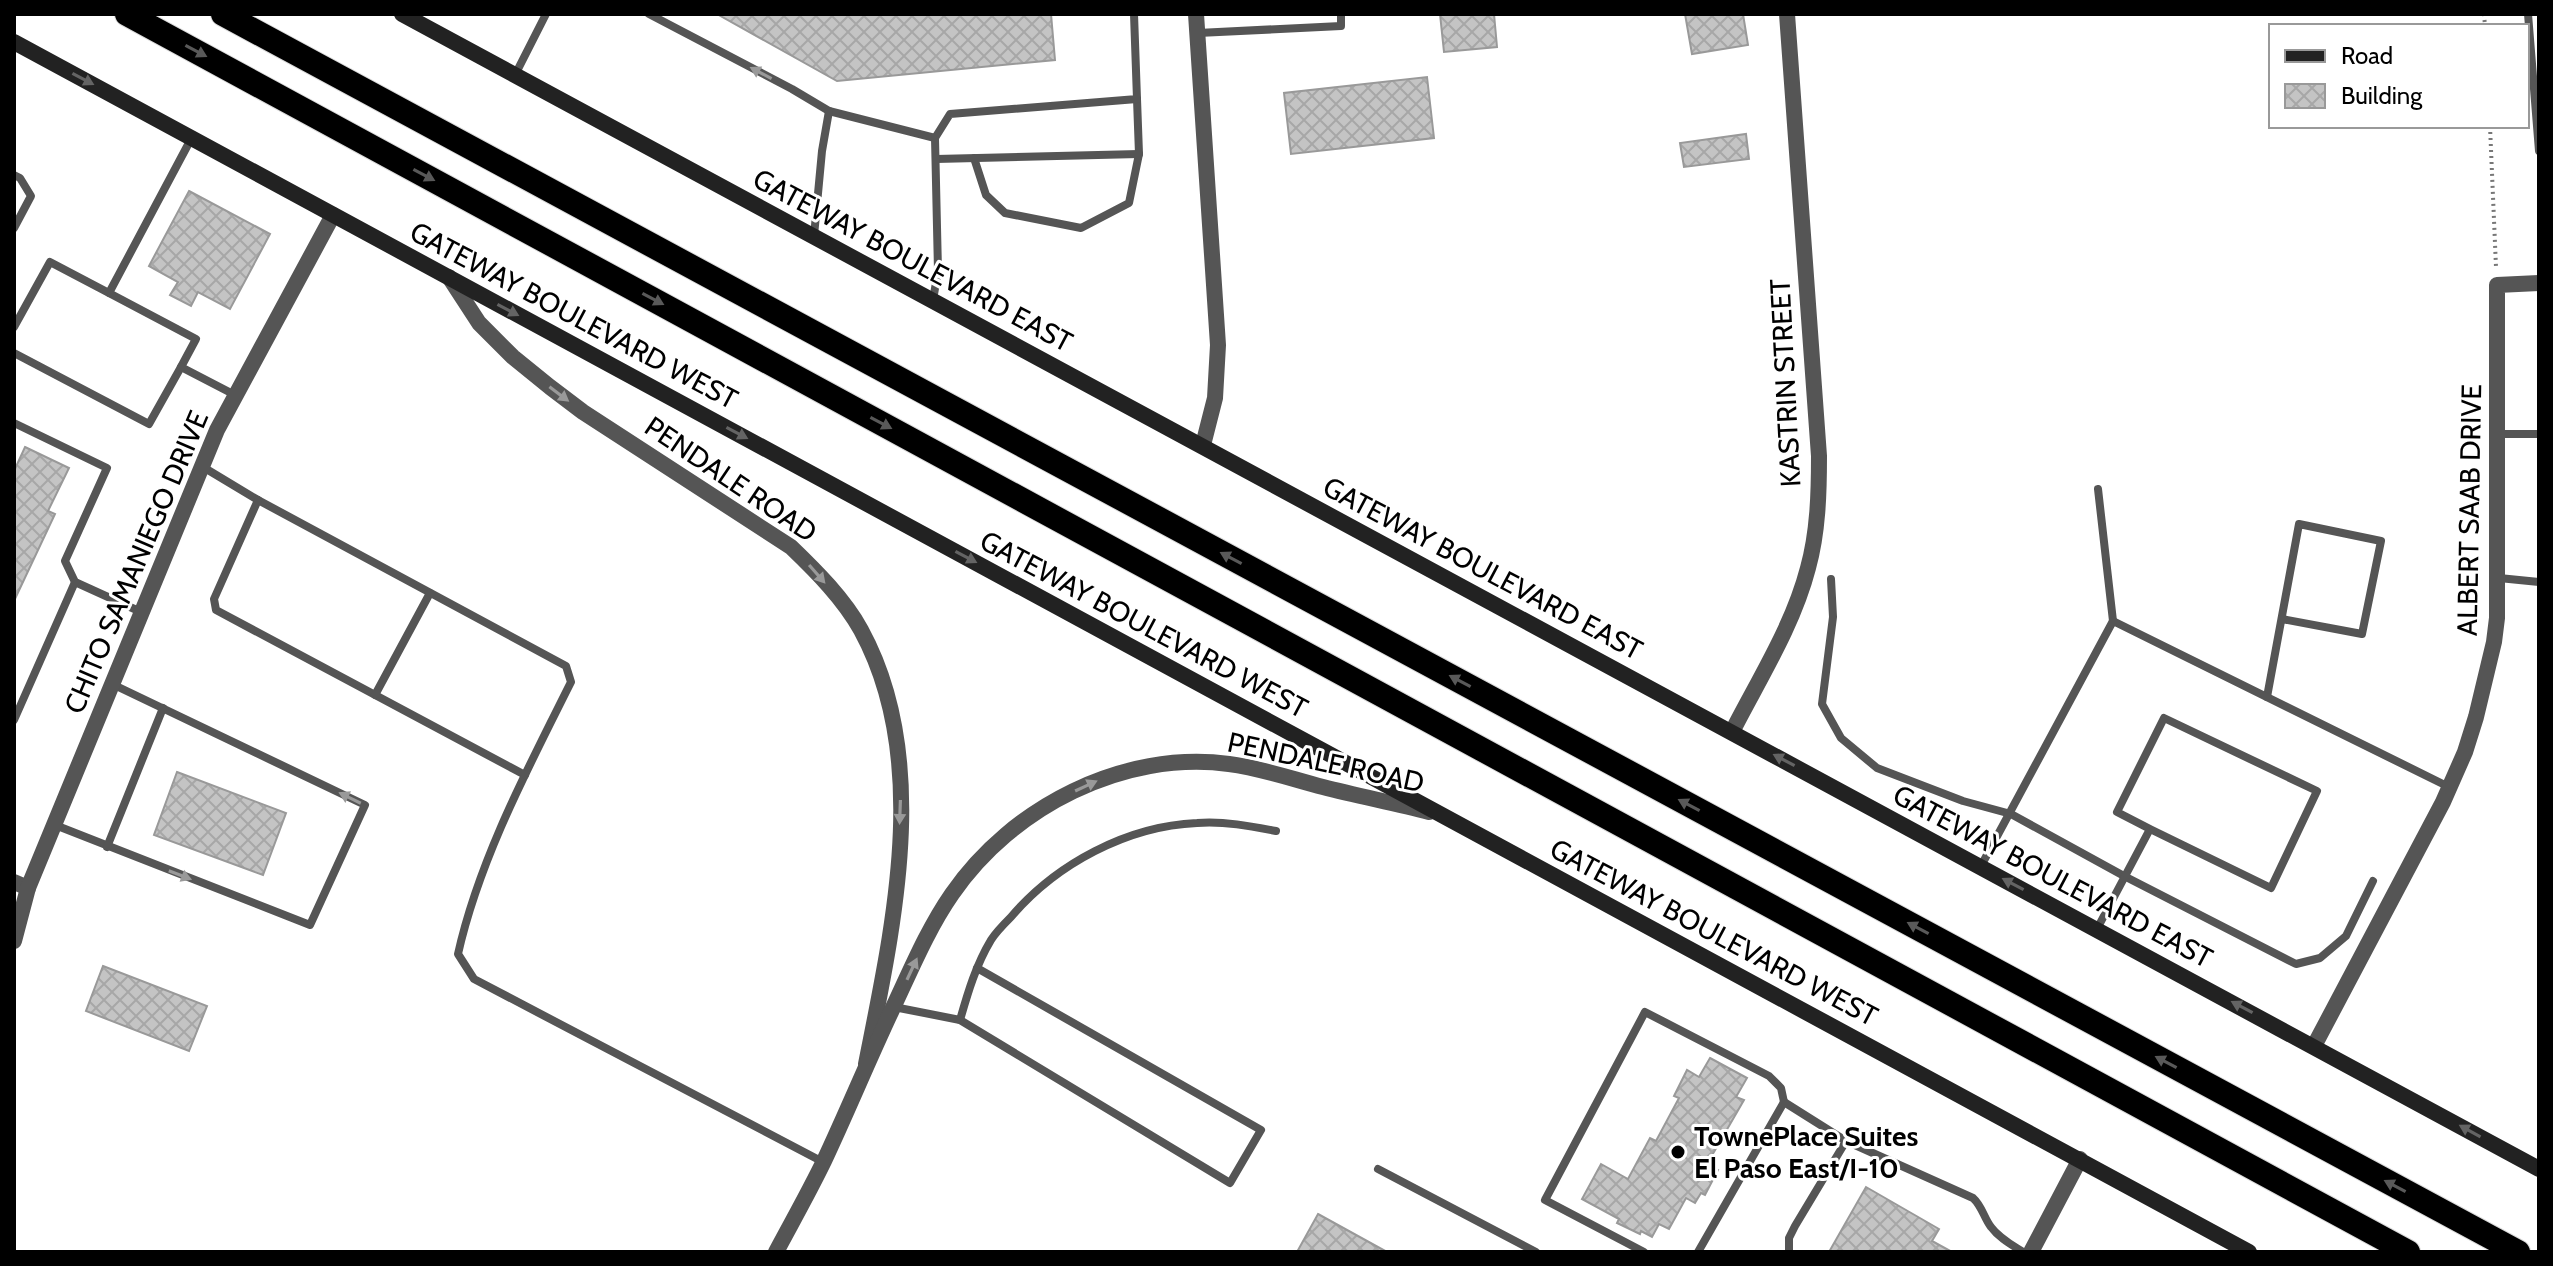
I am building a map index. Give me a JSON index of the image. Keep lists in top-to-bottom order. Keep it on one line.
{"streets":{"main road":["GATEWAY BOULEVARD EAST","GATEWAY BOULEVARD WEST"],"street":["KASTRIN STREET","PENDALE ROAD","ALBERT SAAB DRIVE","CHITO SAMANIEGO DRIVE"]},"crossings":[["GATEWAY BOULEVARD EAST","KASTRIN STREET"],["GATEWAY BOULEVARD EAST","ALBERT SAAB DRIVE"],["GATEWAY BOULEVARD WEST","PENDALE ROAD"],["GATEWAY BOULEVARD WEST","CHITO SAMANIEGO DRIVE"]],"one_way":["GATEWAY BOULEVARD EAST","GATEWAY BOULEVARD WEST"],"places":["TownePlace Suites El Paso East/I-10"],"legend":["Road","Building"]}
